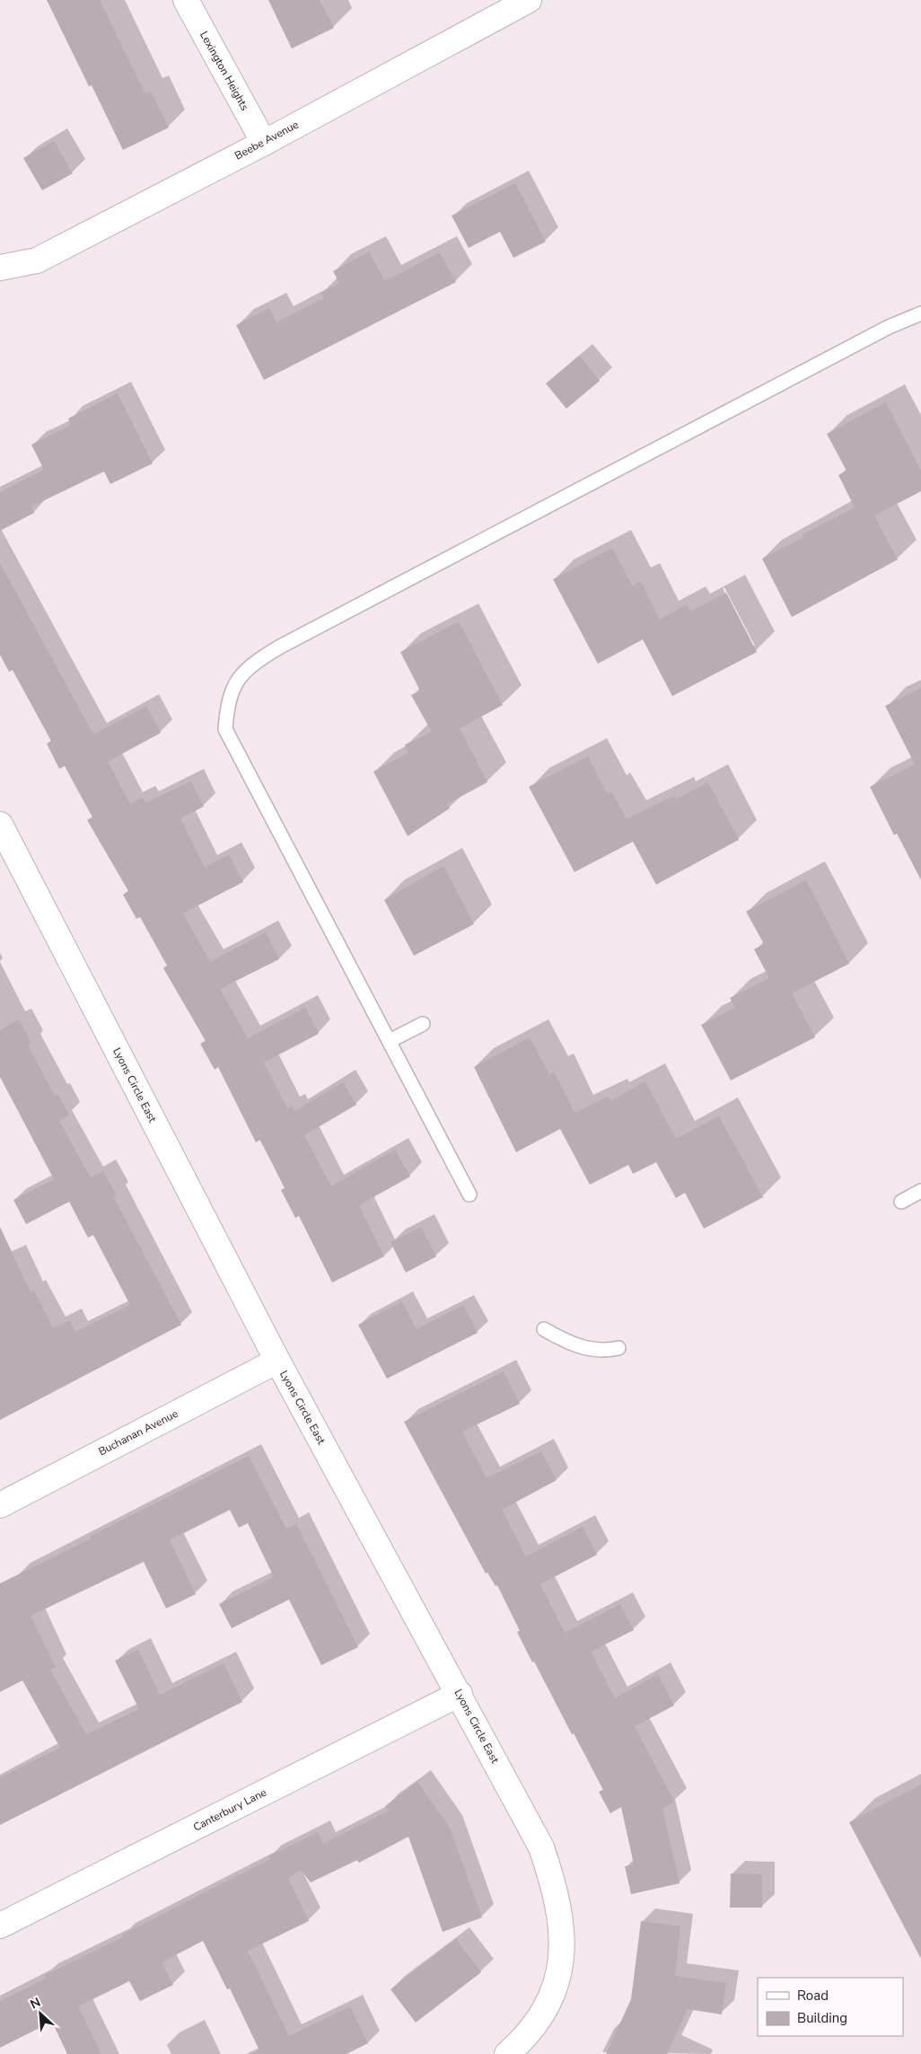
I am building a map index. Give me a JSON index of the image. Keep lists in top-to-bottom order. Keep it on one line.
{"streets":{"street":["Lexington Heights","Beebe Avenue","Lyons Circle East","Buchanan Avenue","Canterbury Lane"]},"crossings":[["Lexington Heights","Beebe Avenue"],["Lyons Circle East","Buchanan Avenue"],["Lyons Circle East","Canterbury Lane"]],"legend":["Road","Building"],"north":"top left"}
